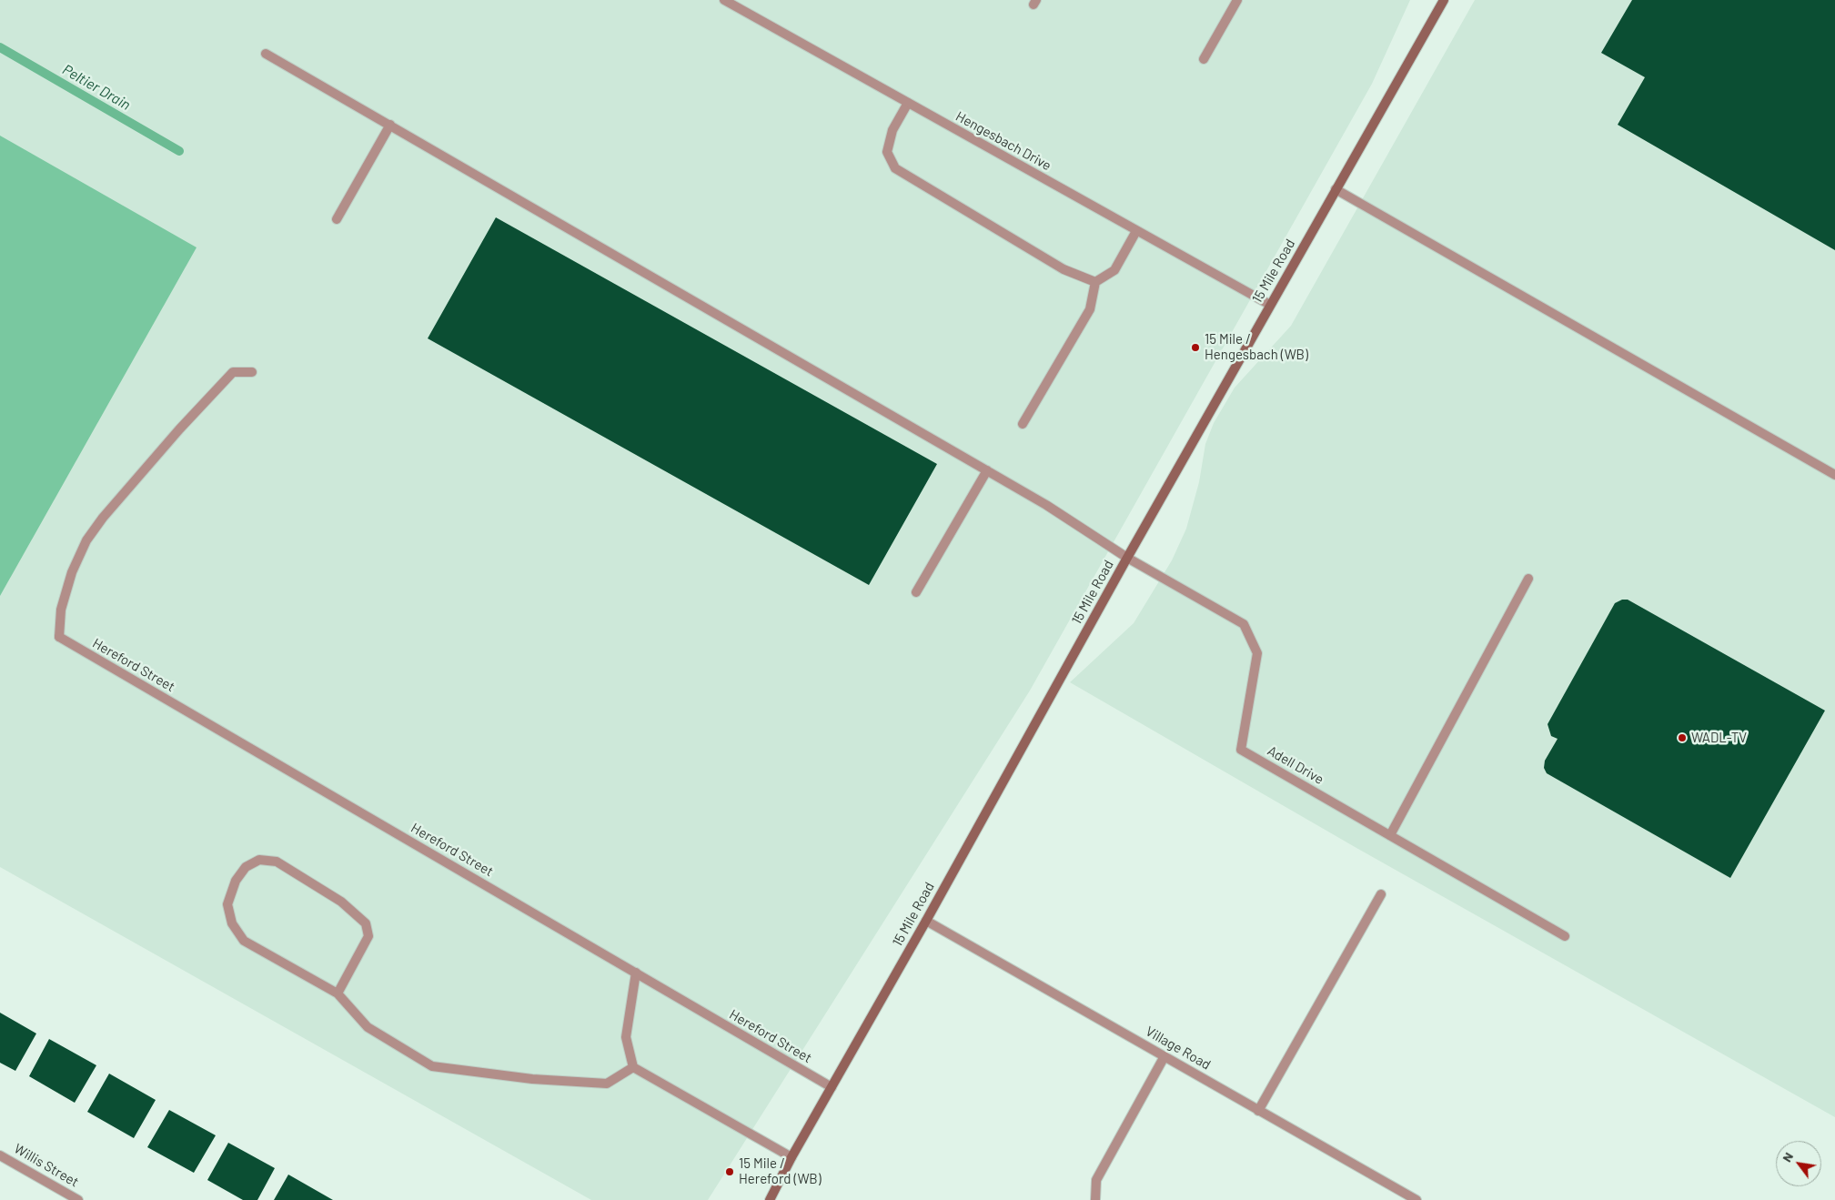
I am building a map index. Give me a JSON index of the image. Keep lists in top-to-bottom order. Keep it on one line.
{"streets":{"main road":["15 Mile Road"],"street":["Hengesbach Drive","Hereford Street","Adell Drive","Village Road","Willis Street"]},"crossings":[["Hengesbach Drive","15 Mile Road"],["15 Mile Road","Hereford Street"],["15 Mile Road","Adell Drive"],["15 Mile Road","Village Road"]],"water":["Peltier Drain"],"places":["15 Mile / Hengesbach (WB)","WADL-TV","15 Mile / Hereford (WB)"],"north":"top left"}
